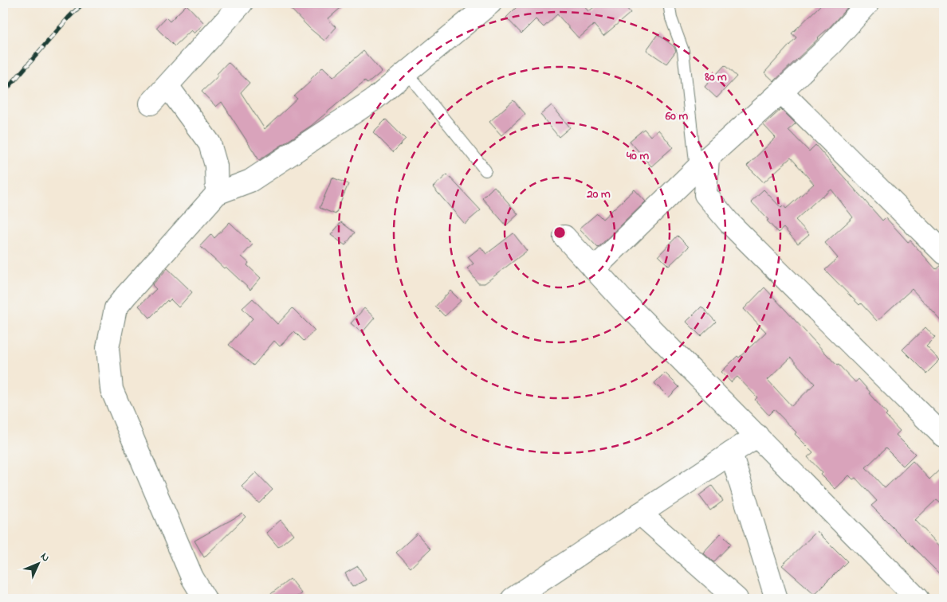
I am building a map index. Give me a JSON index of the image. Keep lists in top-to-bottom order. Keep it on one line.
{"north":"top right","rings":["80 m","60 m","40 m","20 m"]}
